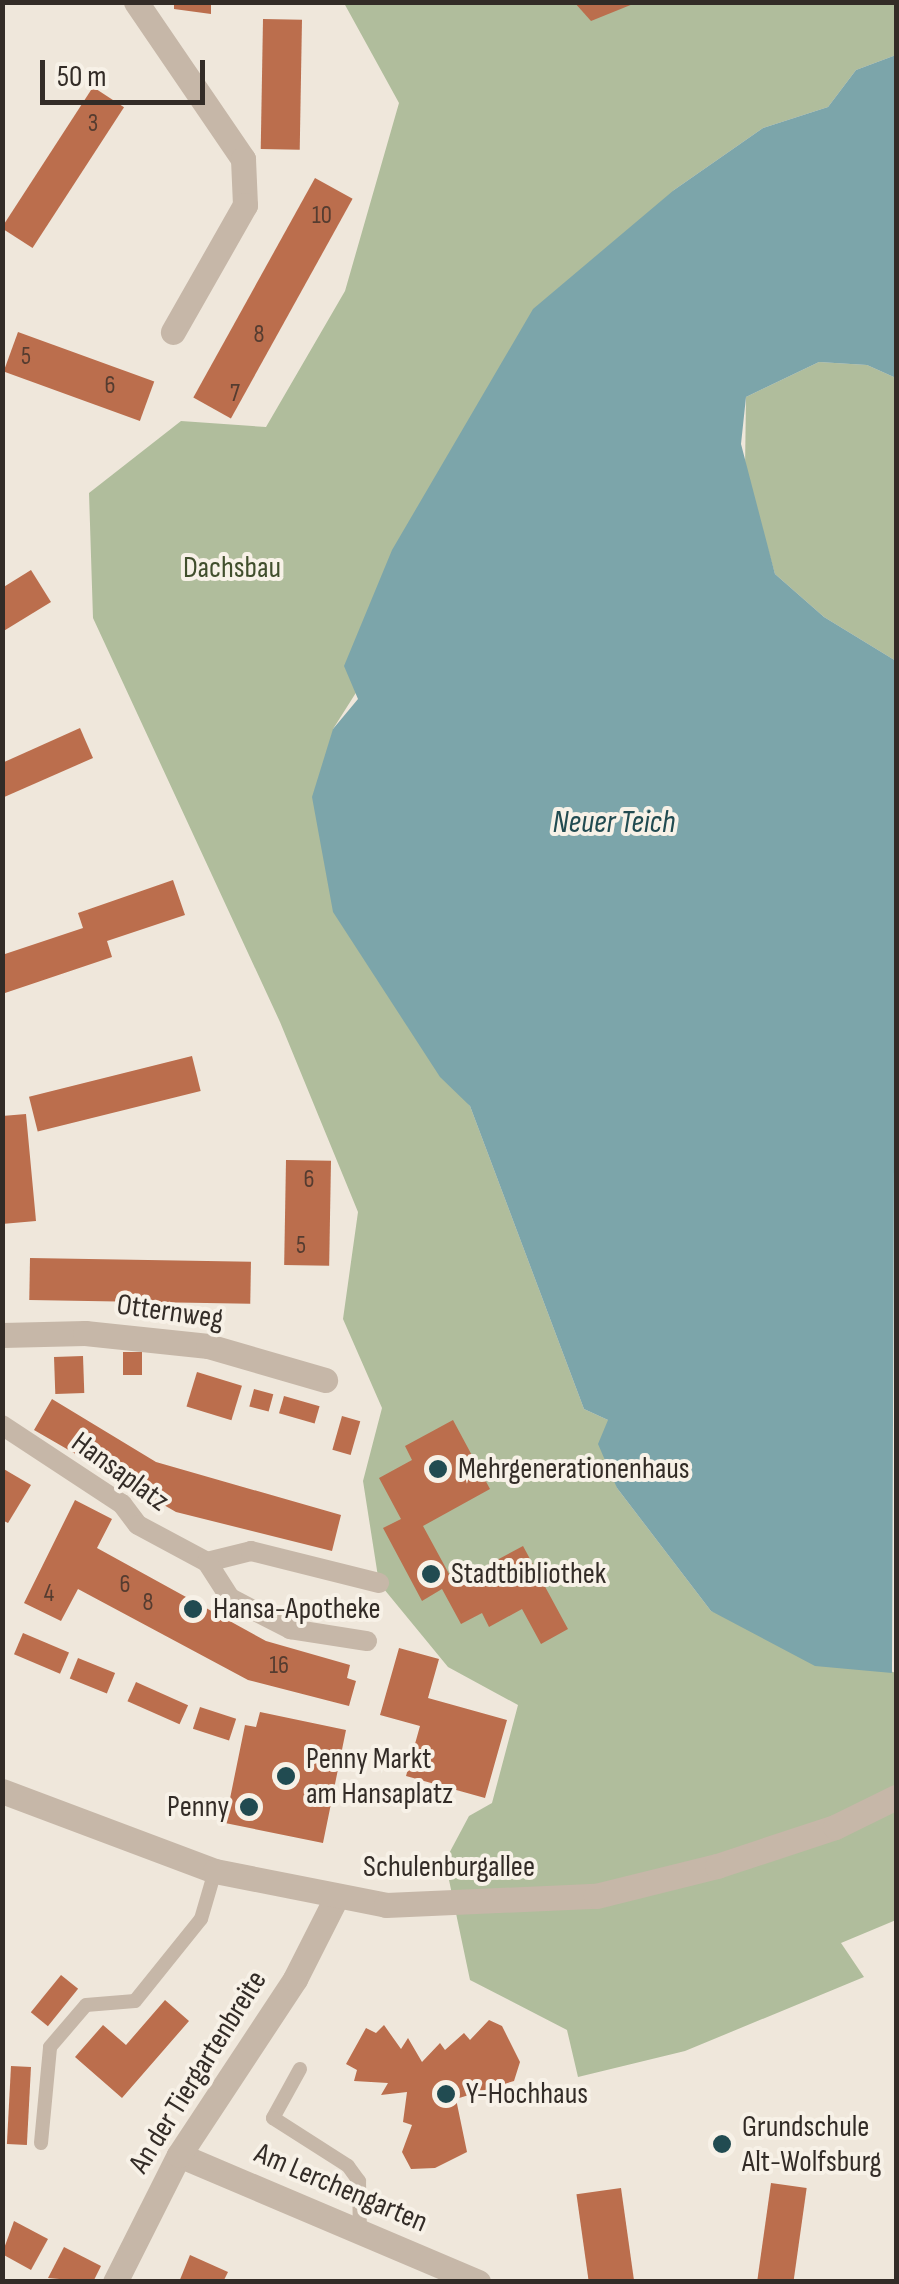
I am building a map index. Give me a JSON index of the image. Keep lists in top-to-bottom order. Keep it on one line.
{"streets":{"street":["Otternweg","Hansaplatz","Schulenburgallee","An der Tiergartenbreite","Am Lerchengarten"]},"crossings":[["Schulenburgallee","An der Tiergartenbreite"],["An der Tiergartenbreite","Am Lerchengarten"]],"water":["Neuer Teich"],"parks":["Dachsbau"],"places":["Mehrgenerationenhaus","Stadtbibliothek","Hansa-Apotheke","Penny Markt am Hansaplatz","Penny","Y-Hochhaus","Grundschule Alt-Wolfsburg"],"house_numbers":["3","10","8","5","6","7","6","5","6","4","8","16"],"scale_bar":"50 m"}
